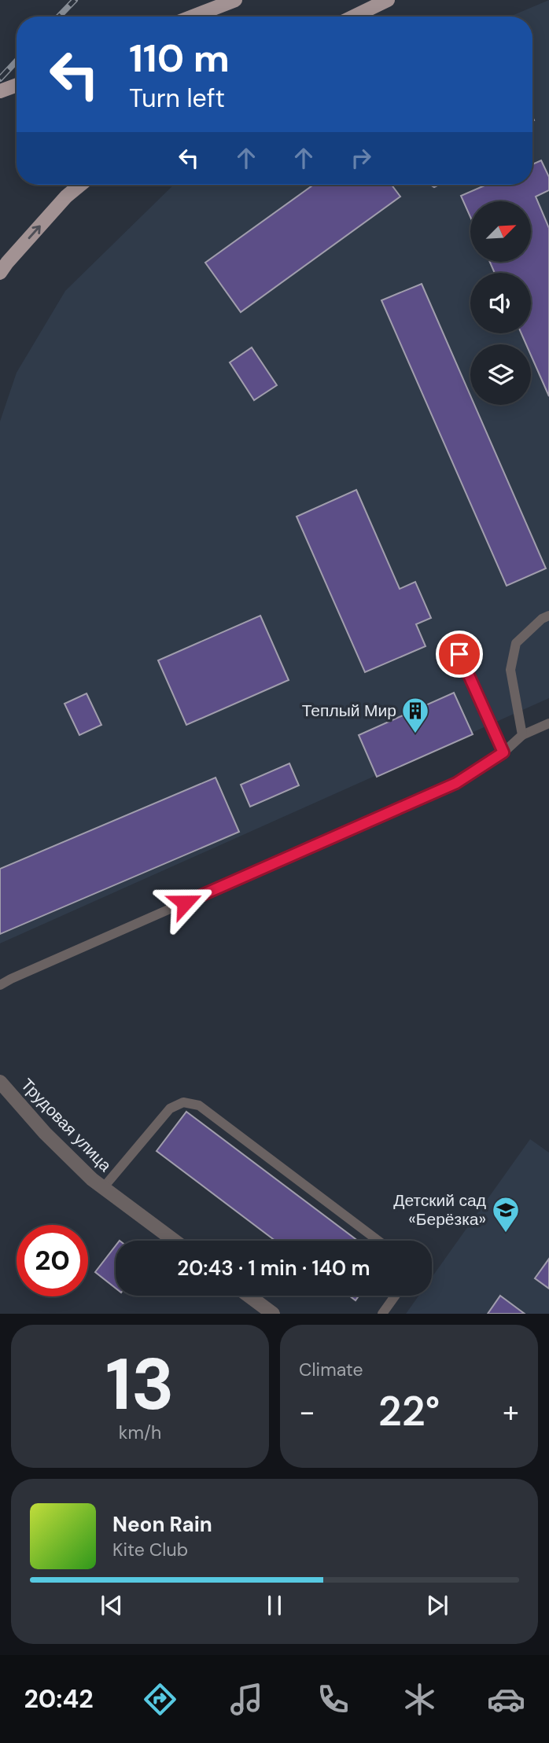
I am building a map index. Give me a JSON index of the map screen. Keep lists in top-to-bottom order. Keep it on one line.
{"streets":{"street":["Трудовая улица"]},"places":{"building":["Теплый Мир"],"school or university":["Детский сад «Берёзка»"]},"north":"top right","page":{"turn":["110 m","Turn left"],"limit":"20","trip":"20:43 · 1 min · 140 m","tile":[["13","km/h"],"Climate"],"heat":["−","22°","+"],"song":["Neon Rain","Kite Club"],"tabs":"20:42"}}
